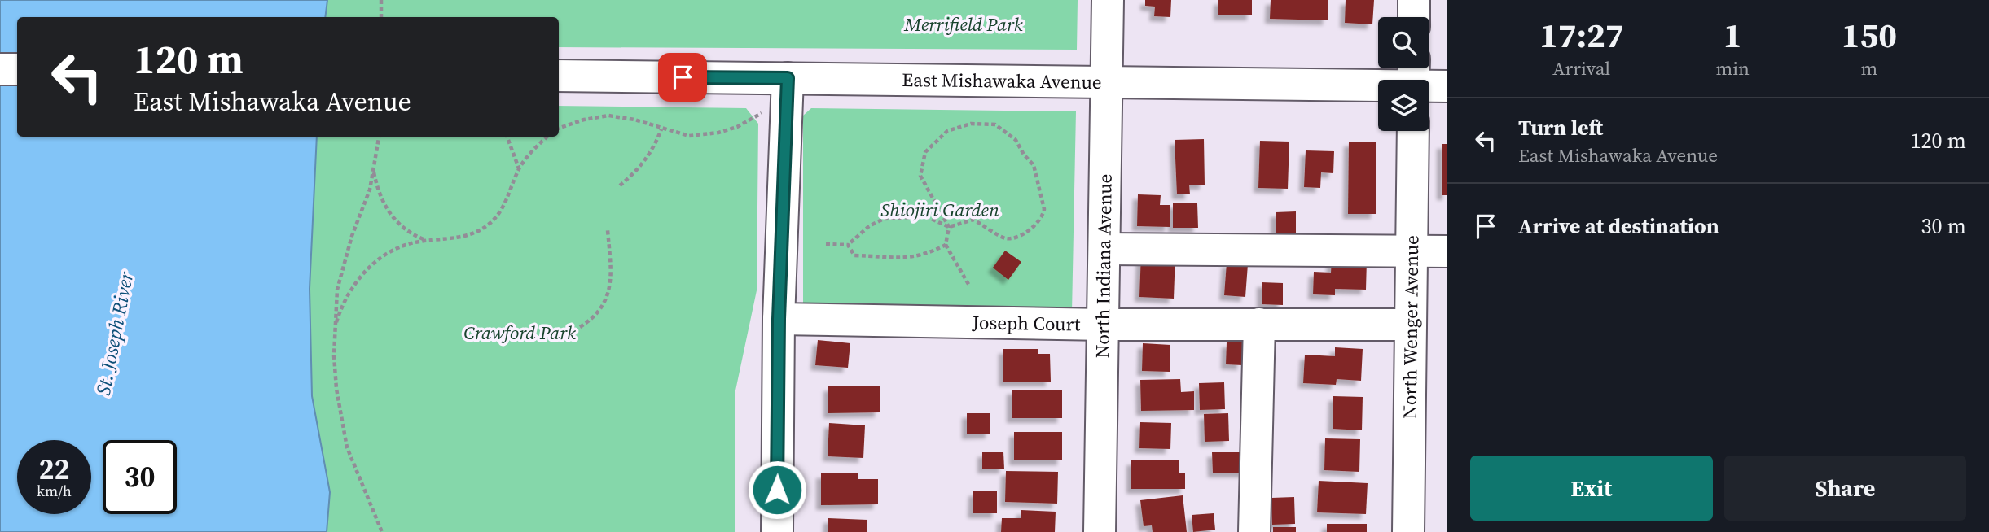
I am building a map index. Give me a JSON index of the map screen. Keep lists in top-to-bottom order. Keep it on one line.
{"streets":{"street":["East Mishawaka Avenue","North Indiana Avenue","Joseph Court","North Wenger Avenue"]},"crossings":[["East Mishawaka Avenue","North Indiana Avenue"],["North Indiana Avenue","Joseph Court"],["Joseph Court","North Wenger Avenue"]],"water":["St. Joseph River"],"parks":["Merrifield Park","Shiojiri Garden","Crawford Park"],"page":{"eta":["17:27","Arrival","1","min","150","m"],"turn":["120 m","East Mishawaka Avenue"],"list":[{"name":"Turn left","note":"East Mishawaka Avenue","value":"120 m"},{"name":"Arrive at destination","value":"30 m"}],"speed":"22 km/h","limit":"30","buttons":["Exit","Share"]}}
